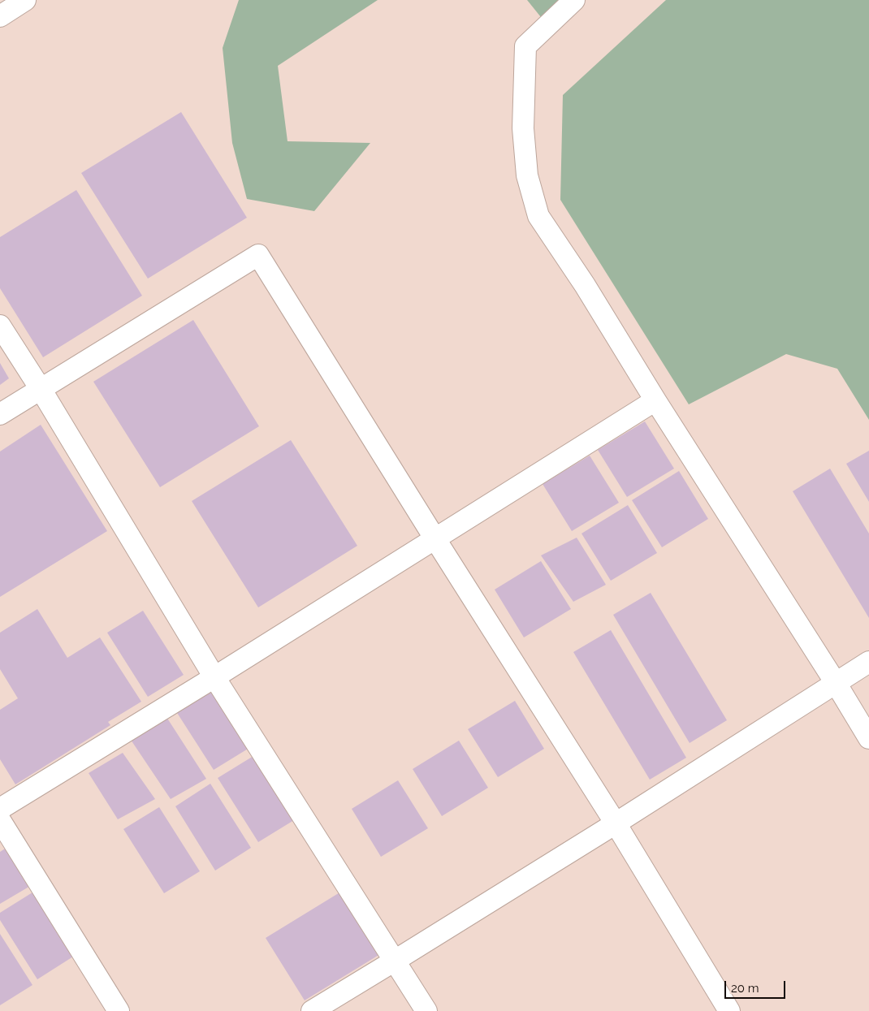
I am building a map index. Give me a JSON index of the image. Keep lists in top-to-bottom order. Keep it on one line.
{"scale_bar":"20 m"}
